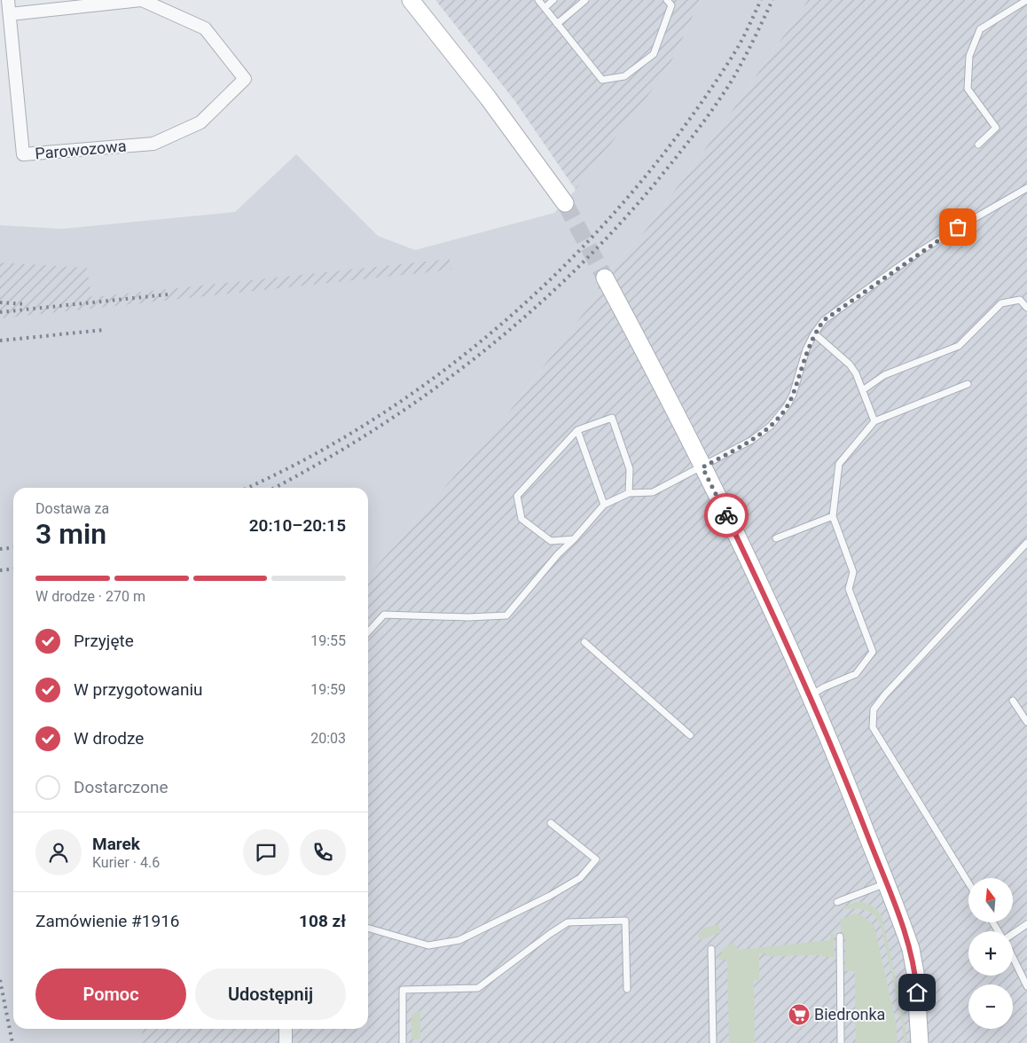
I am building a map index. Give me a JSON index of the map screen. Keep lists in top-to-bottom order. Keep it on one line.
{"streets":{"street":["Parowozowa"]},"places":{"supermarket":["Biedronka"]},"north":"top","page":{"heading":["3 min","Dostawa za","20:10–20:15"],"panel":["Marek","Kurier · 4.6","Zamówienie #1916","108 zł"],"bar":"W drodze · 270 m","list":[["Przyjęte","19:55"],["W przygotowaniu","19:59"],["W drodze","20:03"],"Dostarczone"],"map_buttons":["+","−"],"buttons":["Pomoc","Udostępnij"]}}
